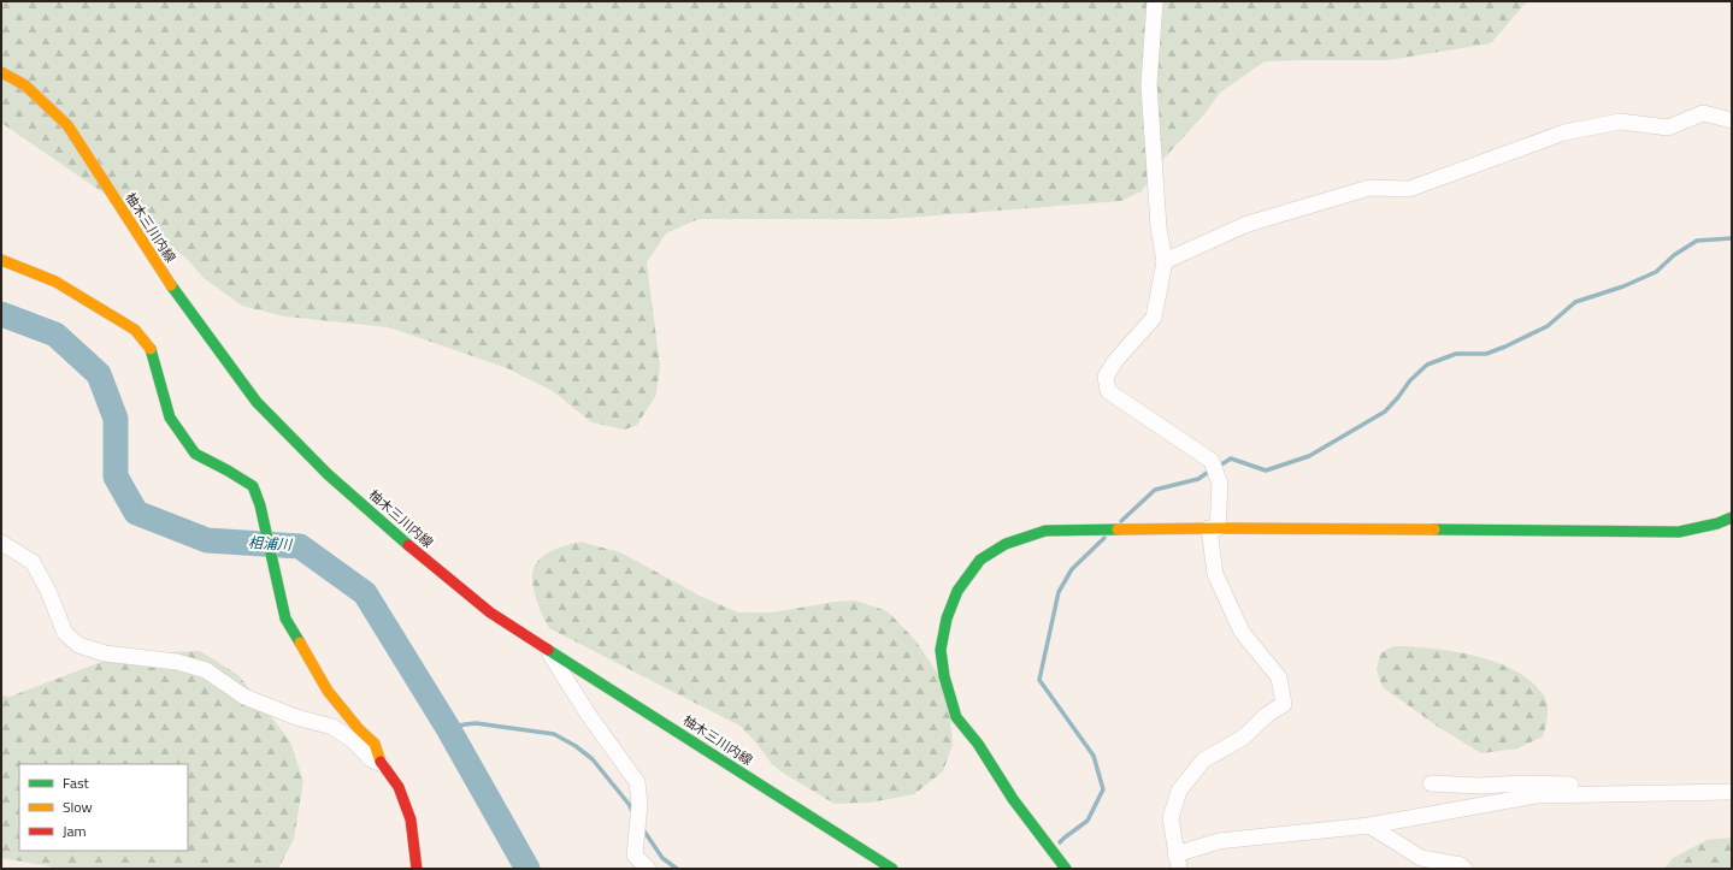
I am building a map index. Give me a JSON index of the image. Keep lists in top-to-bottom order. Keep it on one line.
{"streets":{"street":["柚木三川内線"]},"water":["相浦川"],"legend":["Fast","Slow","Jam"]}
